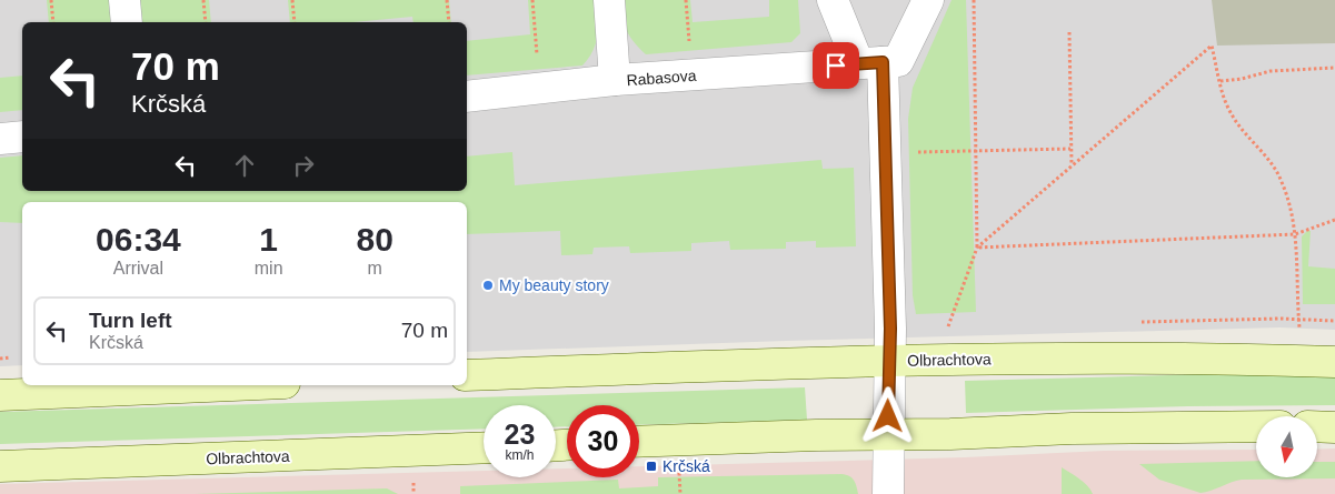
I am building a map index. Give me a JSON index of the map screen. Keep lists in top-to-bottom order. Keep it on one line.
{"streets":{"street":["Rabasova","Olbrachtova"]},"places":{"other":["My beauty story"],"transit":["Krčská"]},"north":"bottom","page":{"turn":["70 m","Krčská"],"eta":["06:34","Arrival","1","min","80","m"],"list":[{"name":"Turn left","note":"Krčská","value":"70 m"}],"speed":"23 km/h","limit":"30"}}
